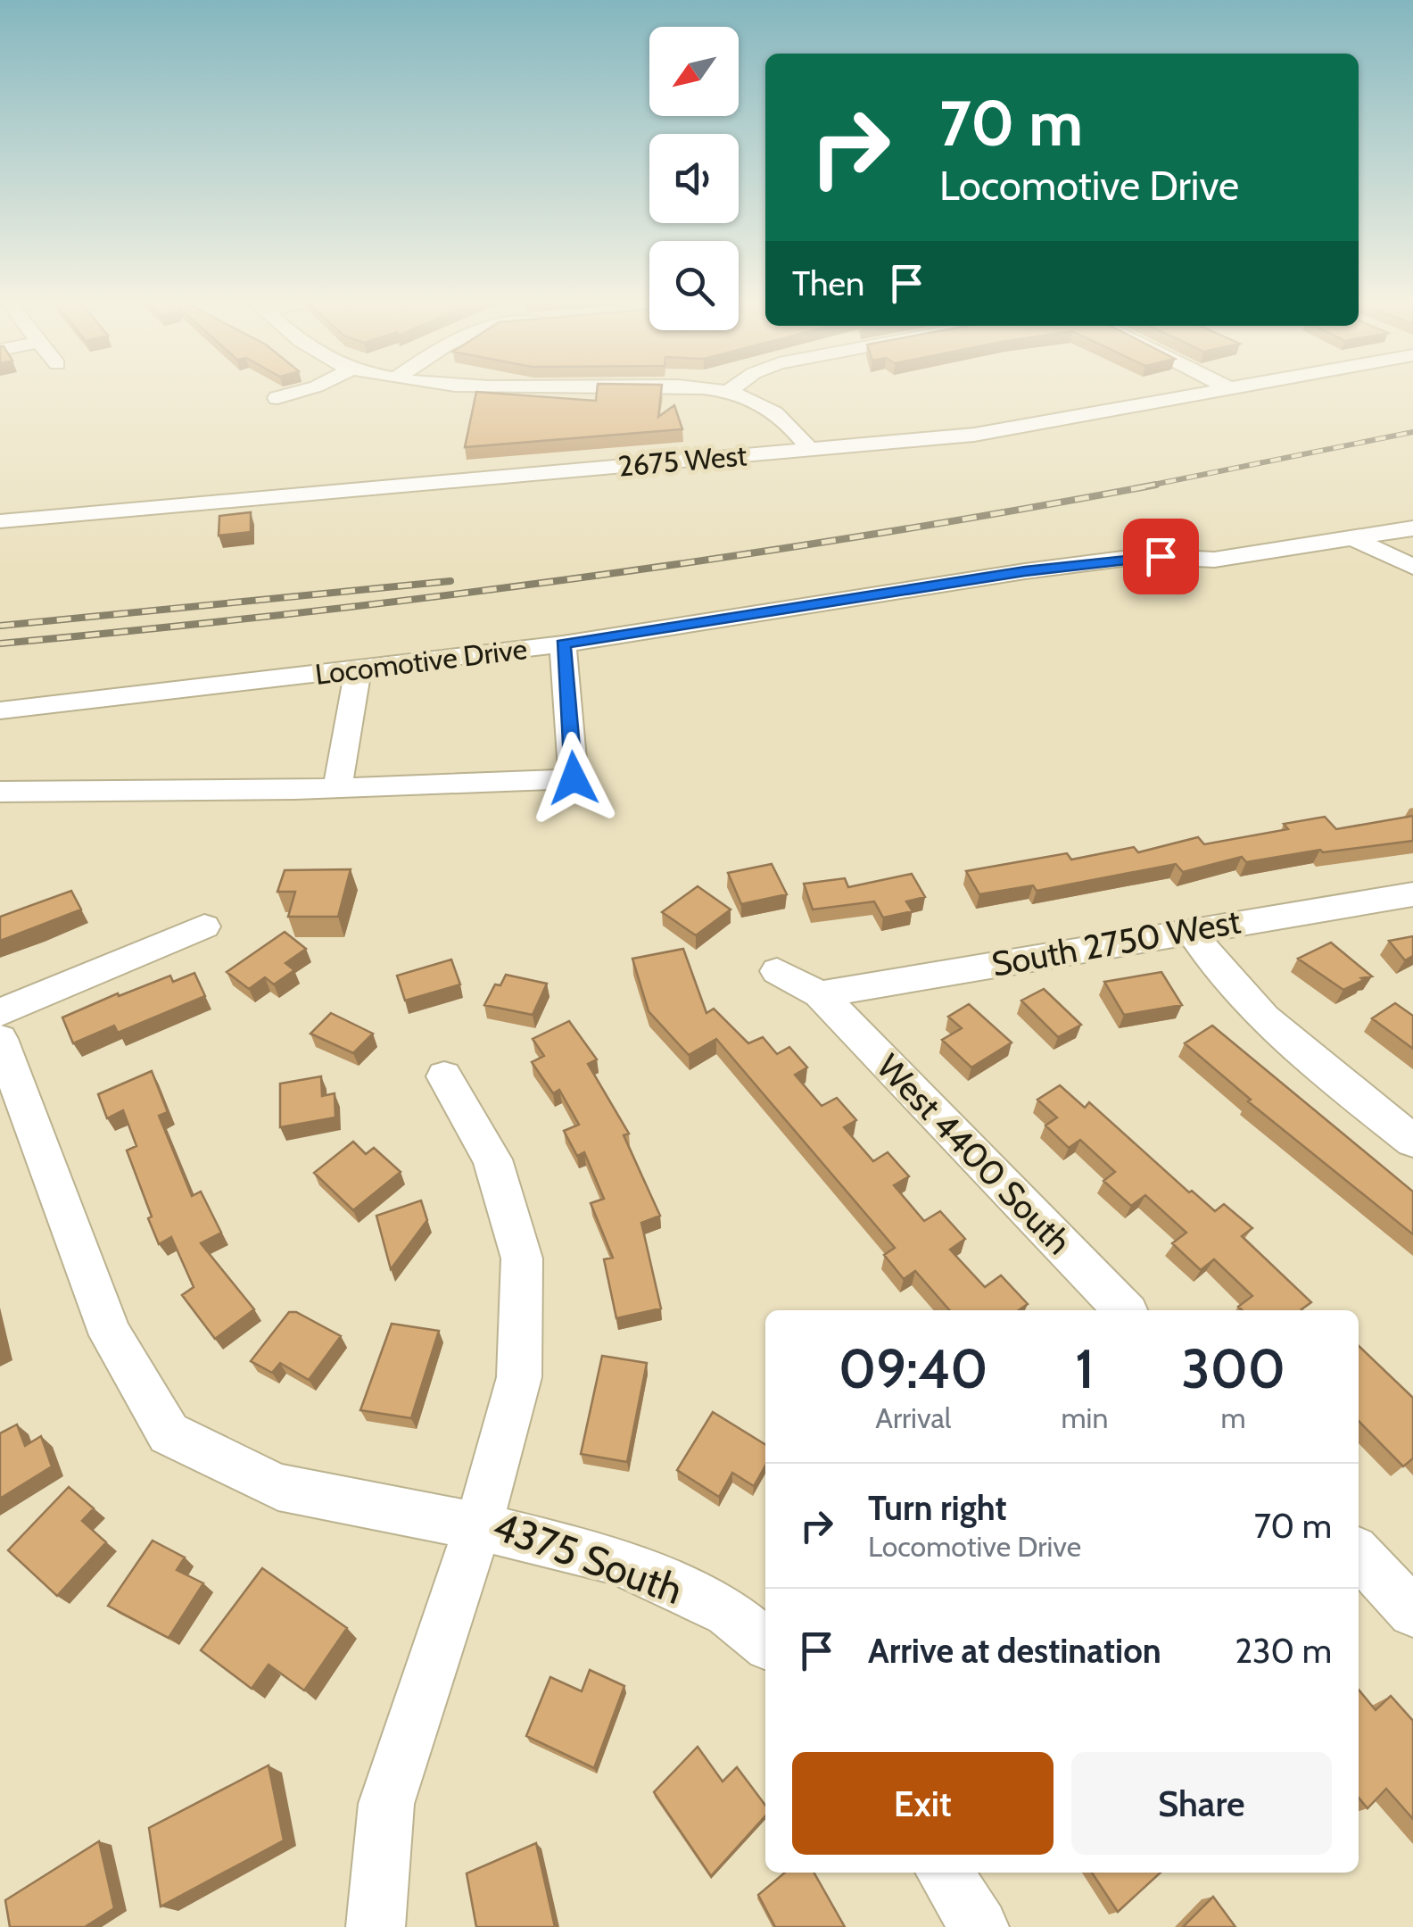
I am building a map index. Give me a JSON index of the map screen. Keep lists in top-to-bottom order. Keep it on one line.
{"streets":{"street":["2675 West","Locomotive Drive","South 2750 West","West 4400 South","4375 South"]},"crossings":[["South 2750 West","West 4400 South"]],"north":"bottom left","page":{"turn":["70 m","Locomotive Drive"],"then":"Then","eta":["09:40","Arrival","1","min","300","m"],"list":[{"name":"Turn right","note":"Locomotive Drive","value":"70 m"},{"name":"Arrive at destination","value":"230 m"}],"buttons":["Exit","Share"]}}
